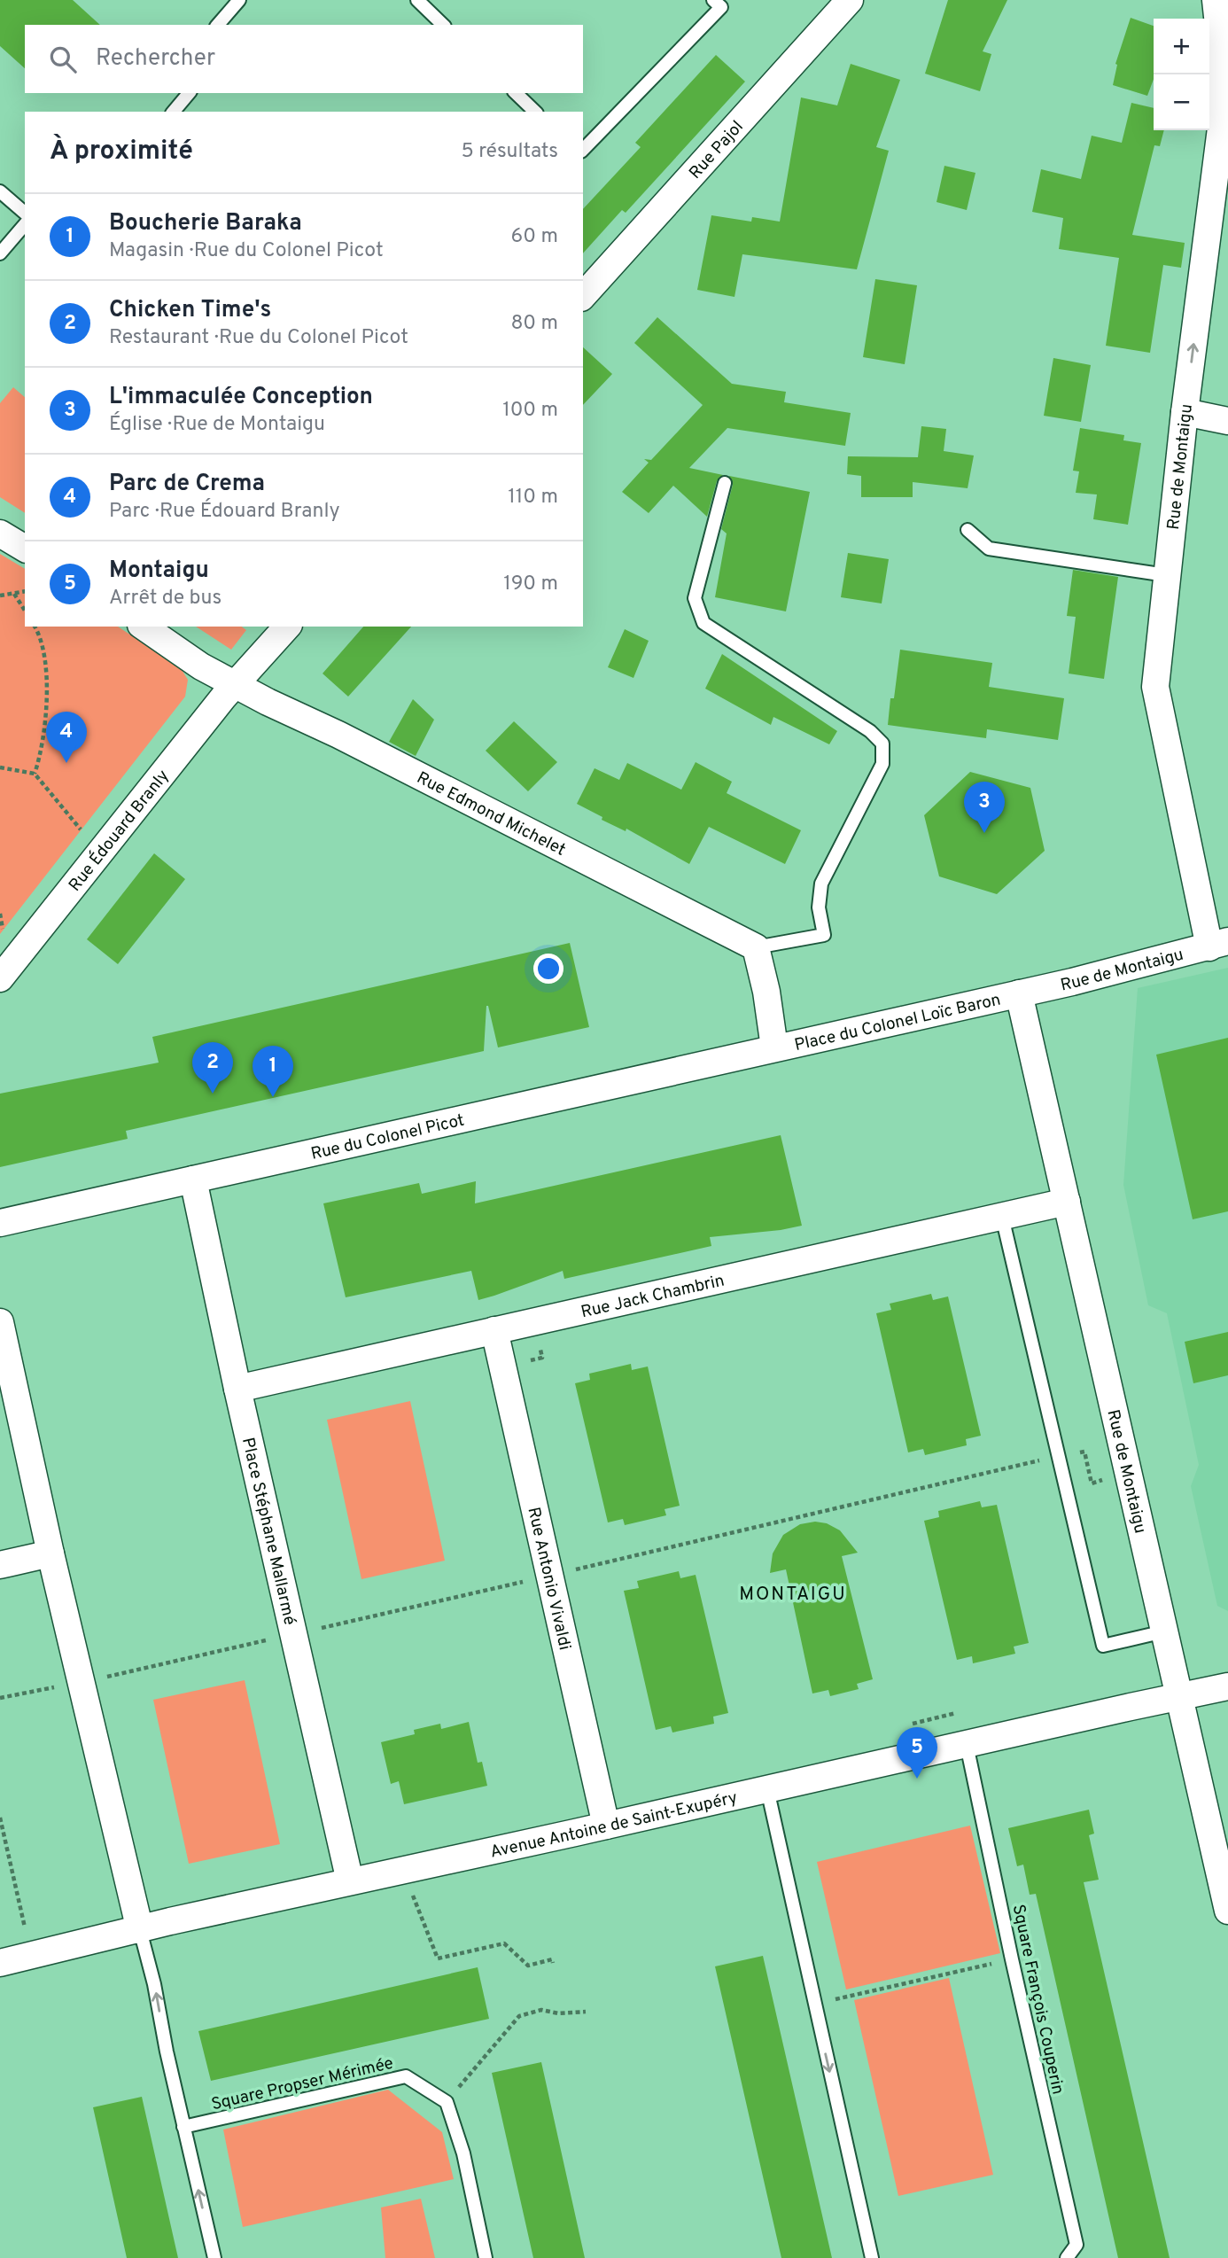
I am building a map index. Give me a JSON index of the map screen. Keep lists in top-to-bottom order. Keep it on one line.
{"streets":{"street":["Rue Pajol","Rue de Montaigu","Rue Edmond Michelet","Rue Édouard Branly","Place du Colonel Loïc Baron","Rue du Colonel Picot","Rue Jack Chambrin","Place Stéphane Mallarmé","Rue Antonio Vivaldi","Avenue Antoine de Saint-Exupéry"],"lane":["Square François Couperin","Square Propser Mérimée"]},"crossings":[["Rue de Montaigu","Place du Colonel Loïc Baron"],["Rue de Montaigu","Rue Jack Chambrin"],["Rue de Montaigu","Avenue Antoine de Saint-Exupéry"],["Rue Edmond Michelet","Rue Édouard Branly"],["Place du Colonel Loïc Baron","Rue du Colonel Picot"],["Rue du Colonel Picot","Place Stéphane Mallarmé"],["Rue Jack Chambrin","Place Stéphane Mallarmé"],["Rue Jack Chambrin","Rue Antonio Vivaldi"],["Place Stéphane Mallarmé","Avenue Antoine de Saint-Exupéry"],["Rue Antonio Vivaldi","Avenue Antoine de Saint-Exupéry"],["Avenue Antoine de Saint-Exupéry","Square François Couperin"]],"districts":["MONTAIGU"],"page":{"map_buttons":["+","−"],"search":"Rechercher","heading":["À proximité","5 résultats"],"list":[{"mark":"1","name":"Boucherie Baraka","note":"Magasin · Rue du Colonel Picot","value":"60 m"},{"mark":"2","name":"Chicken Time's","note":"Restaurant · Rue du Colonel Picot","value":"80 m"},{"mark":"3","name":"L'immaculée Conception","note":"Église · Rue de Montaigu","value":"100 m"},{"mark":"4","name":"Parc de Crema","note":"Parc · Rue Édouard Branly","value":"110 m"},{"mark":"5","name":"Montaigu","note":"Arrêt de bus","value":"190 m"}],"pins":["4","3","2","1","5"]}}
